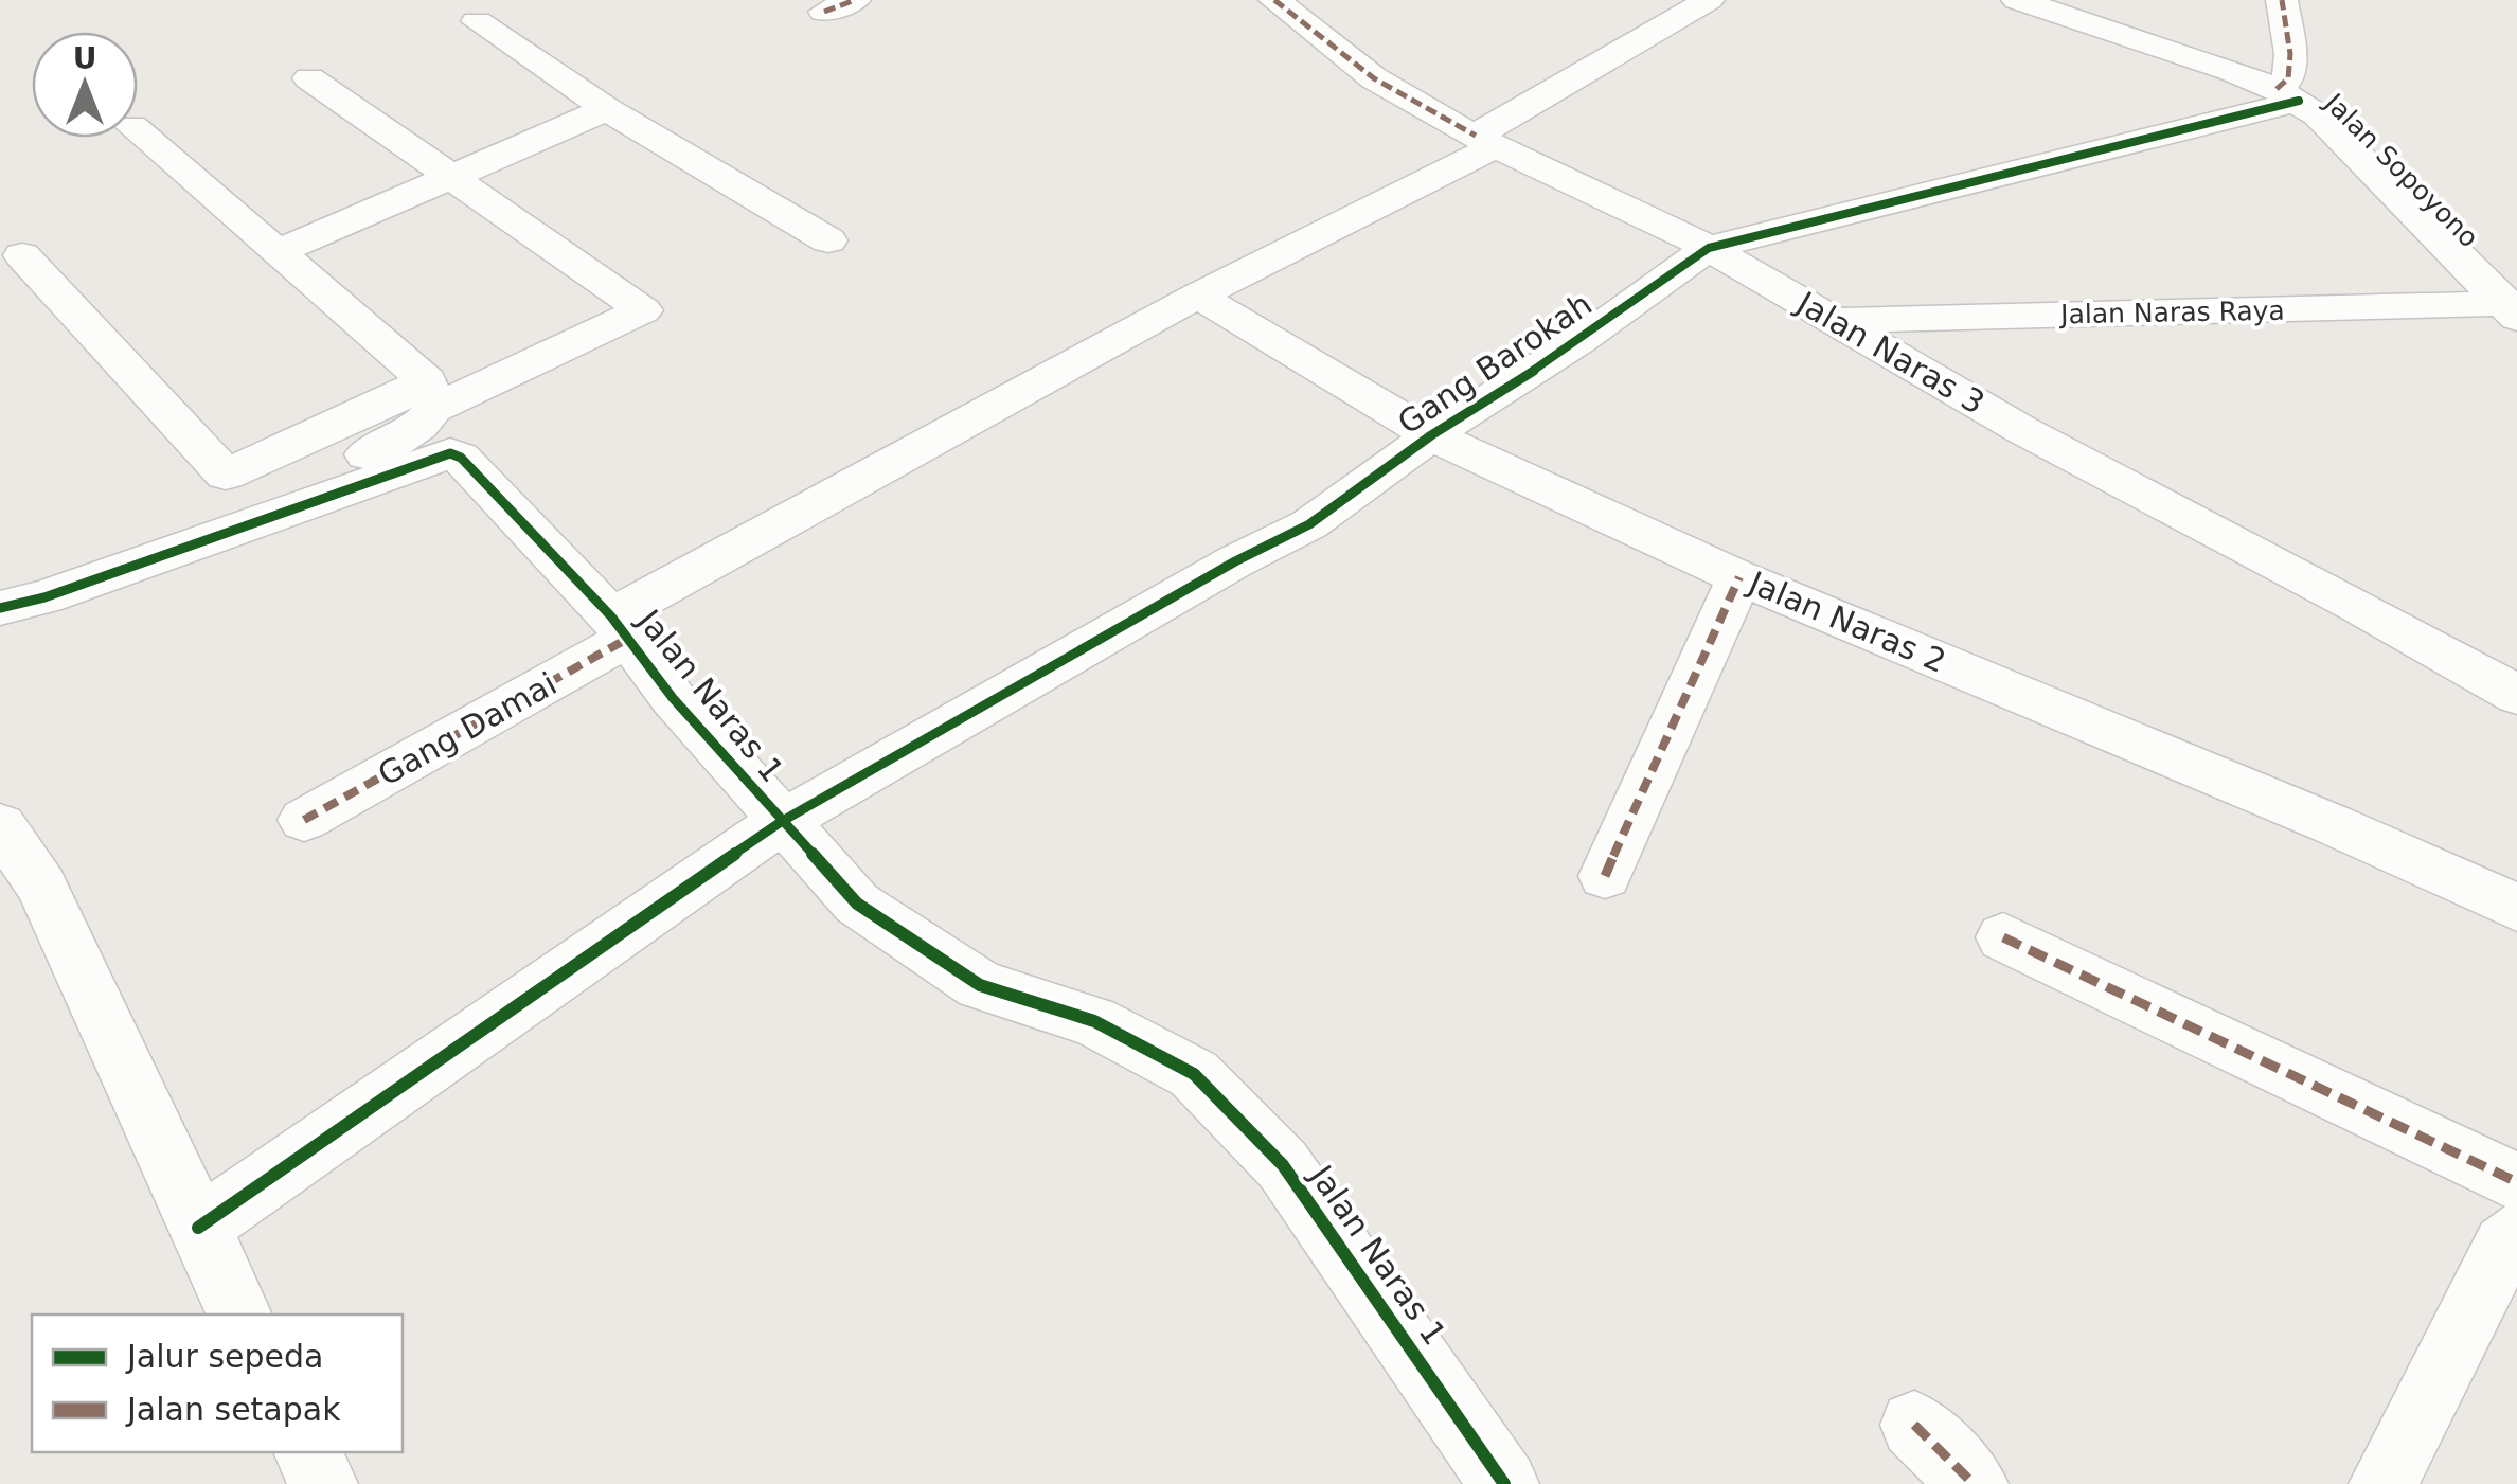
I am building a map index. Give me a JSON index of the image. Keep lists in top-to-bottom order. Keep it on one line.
{"streets":{"street":["Jalan Sopoyono","Jalan Naras Raya","Jalan Naras 3","Gang Barokah","Jalan Naras 2","Jalan Naras 1","Gang Damai"]},"crossings":[["Jalan Sopoyono","Jalan Naras Raya"],["Jalan Sopoyono","Gang Barokah"],["Jalan Naras Raya","Jalan Naras 3"],["Jalan Naras 3","Gang Barokah"],["Jalan Naras 3","Gang Damai"],["Gang Barokah","Jalan Naras 2"],["Gang Barokah","Jalan Naras 1"],["Jalan Naras 2","Gang Damai"],["Jalan Naras 1","Gang Damai"]],"legend":["Jalur sepeda","Jalan setapak"],"north":"top"}
